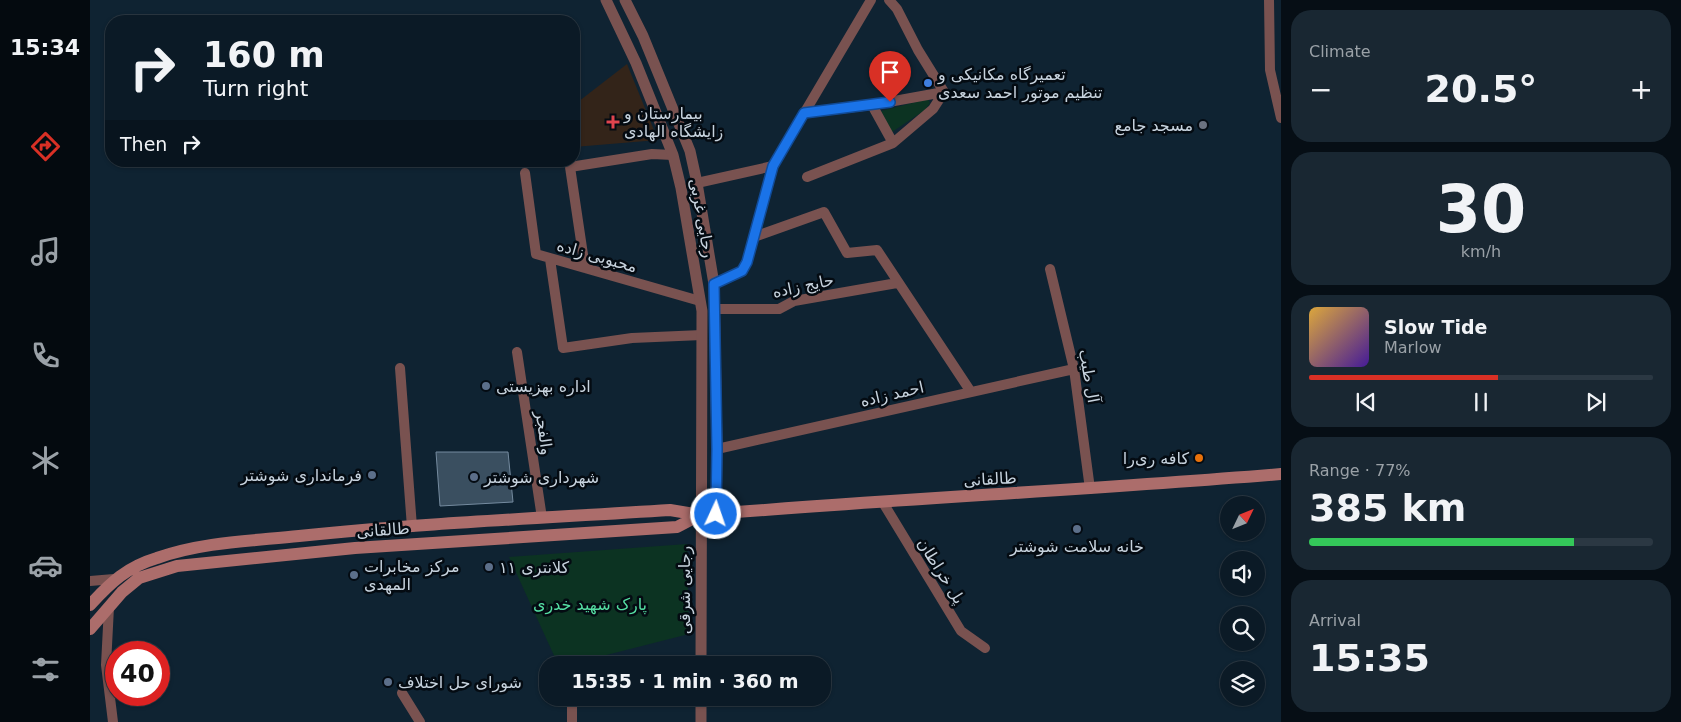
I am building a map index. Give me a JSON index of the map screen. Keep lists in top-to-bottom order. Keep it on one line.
{"streets":{"main road":["طالقانی"],"street":["رجایی غربی","محبوبی زاده","حایج زاده","آل طیب","احمد زاده","والفجر","پل خراطان","رجایی شرقی"]},"crossings":[["رجایی غربی","محبوبی زاده"],["رجایی غربی","حایج زاده"],["رجایی غربی","احمد زاده"],["رجایی غربی","طالقانی"],["رجایی غربی","رجایی شرقی"],["آل طیب","احمد زاده"],["آل طیب","طالقانی"],["والفجر","طالقانی"],["طالقانی","پل خراطان"],["طالقانی","رجایی شرقی"]],"parks":["پارک شهید خدری"],"places":{"other":["تعمیرگاه مکانیکی و تنظیم موتور احمد سعدی","مسجد جامع","اداره بهزیستی","کافه‌ ری‌را","فرمانداری شوشتر","شهرداری شوشتر","خانه سلامت شوشتر","کلانتری ۱۱","مرکز مخابرات المهدی","شورای حل اختلاف"],"health":["بیمارستان و زایشگاه الهادی"]},"north":"top right","page":{"tabs":"15:34","tile":["Climate",["30","km/h"],["Range · 77%","385 km"],["Arrival","15:35"]],"turn":["160 m","Turn right"],"heat":["−","20.5°","+"],"then":"Then","song":["Slow Tide","Marlow"],"limit":"40","trip":"15:35 · 1 min · 360 m"}}
